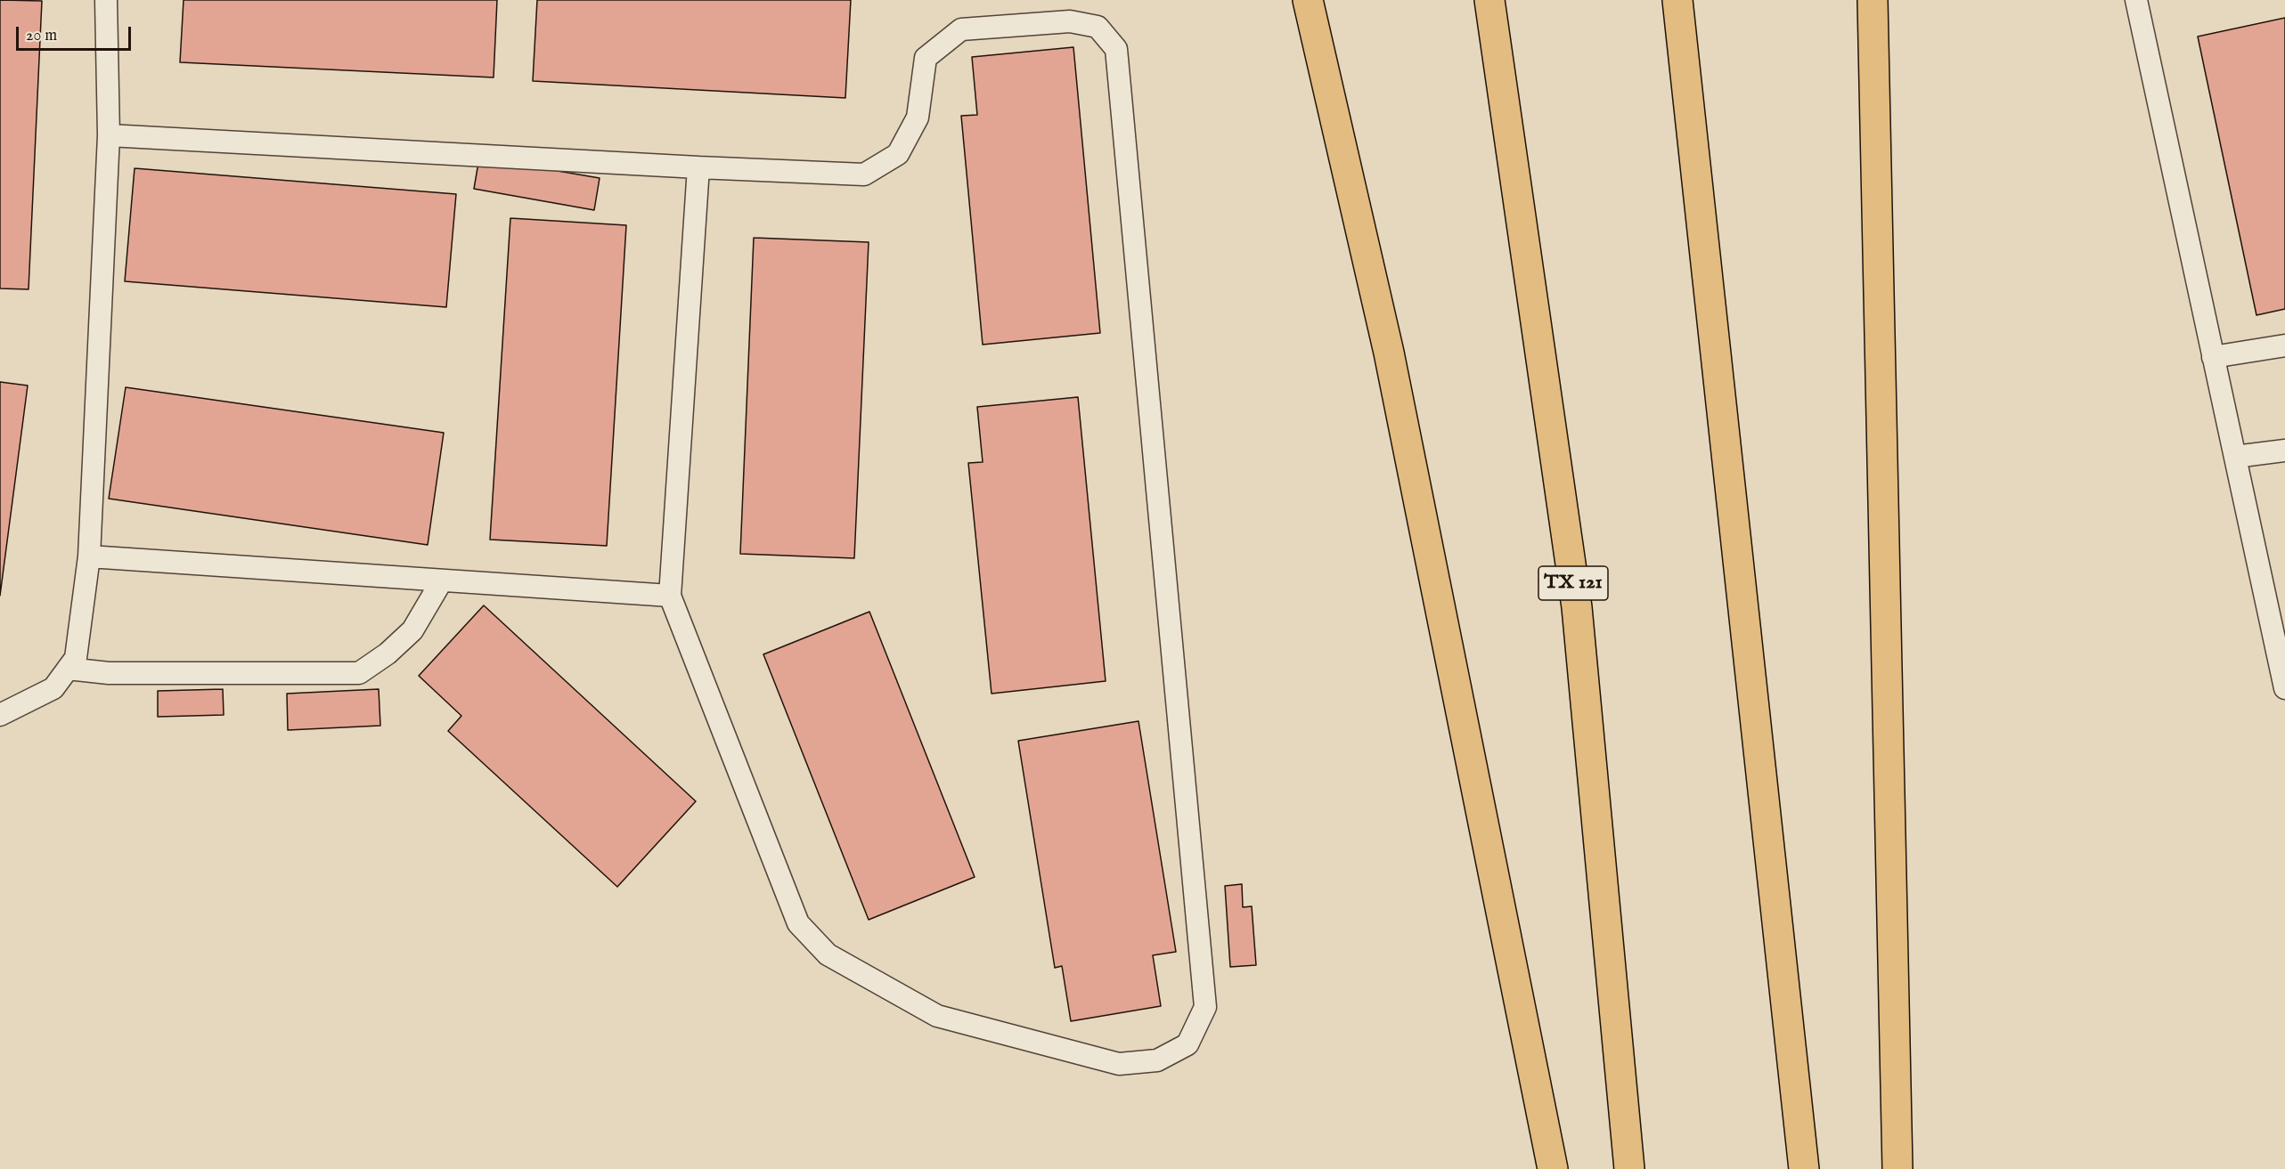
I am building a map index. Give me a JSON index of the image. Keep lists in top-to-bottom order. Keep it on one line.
{"streets":{"highway":["TX 121"]},"scale_bar":"20 m"}
